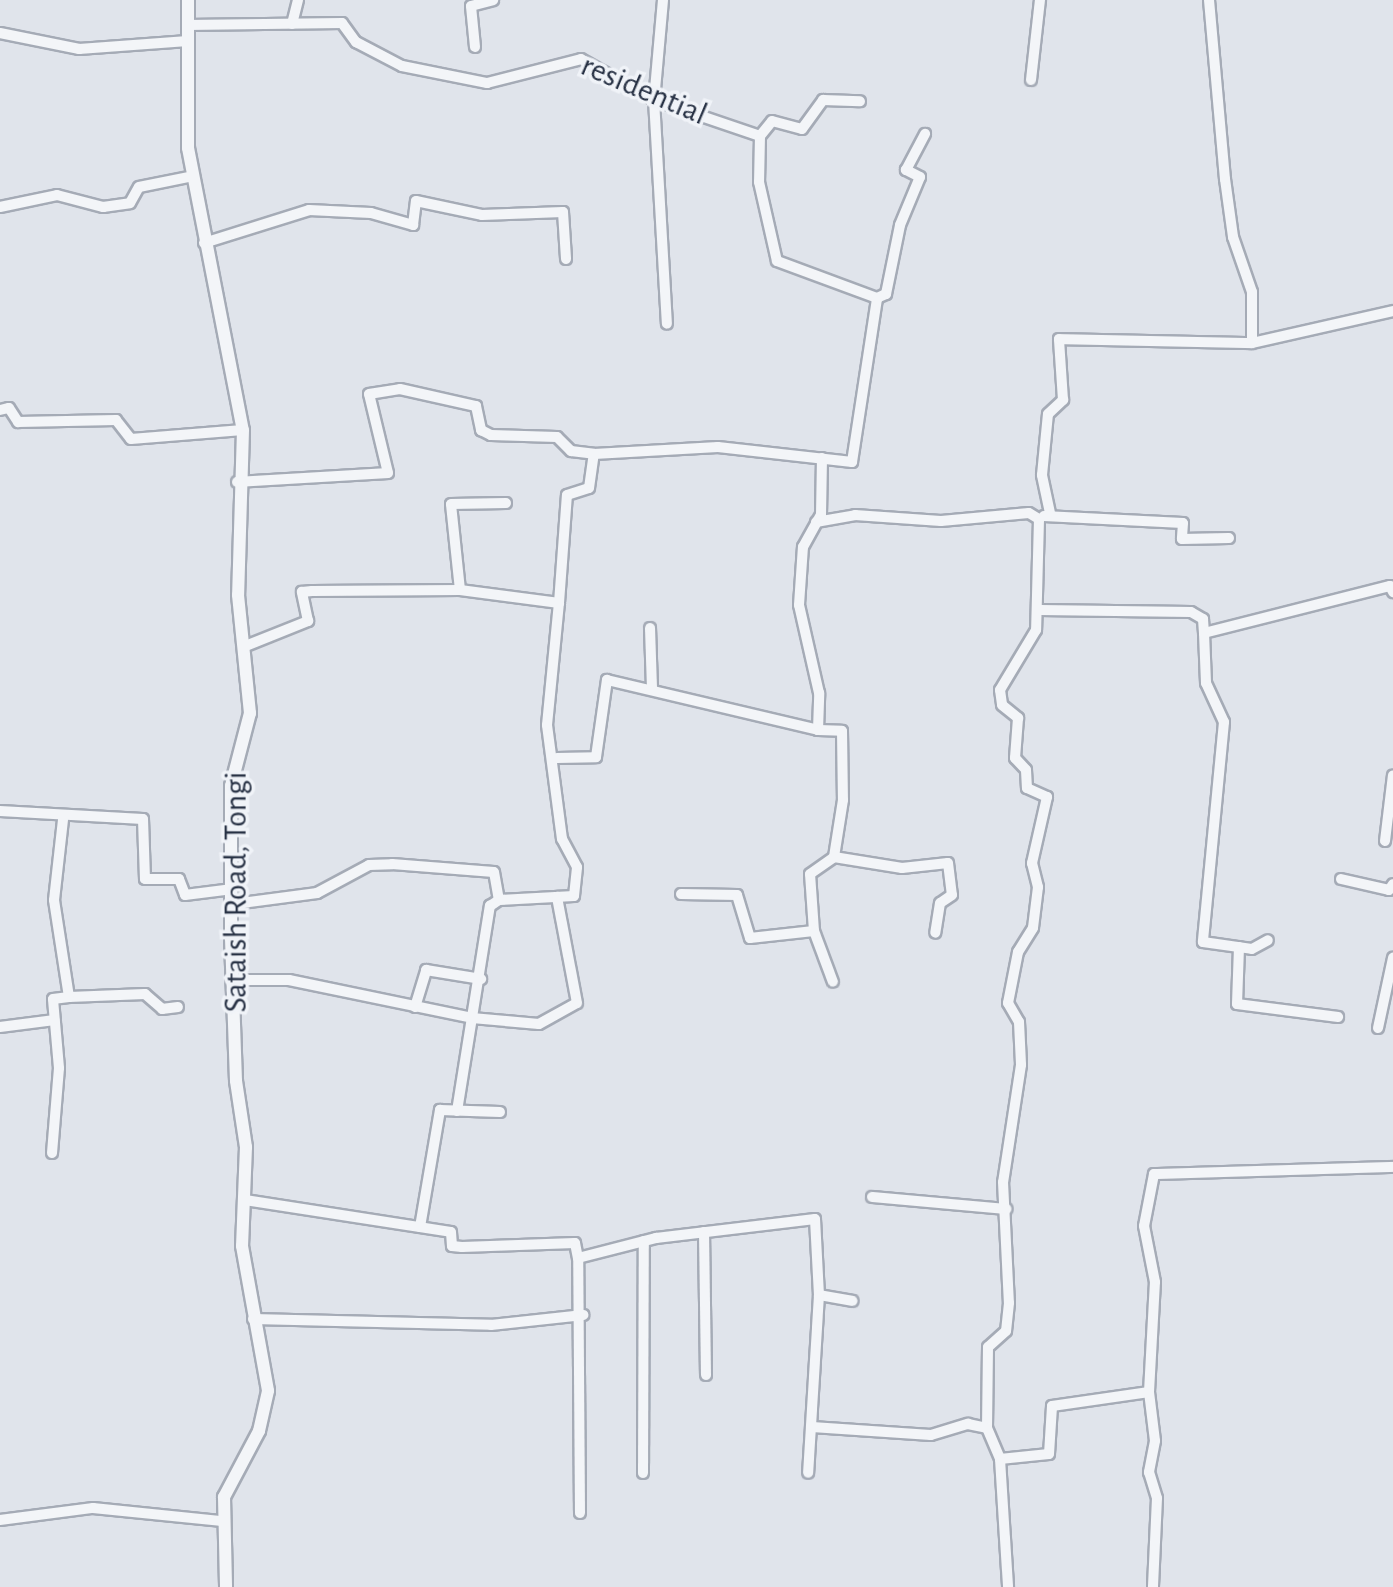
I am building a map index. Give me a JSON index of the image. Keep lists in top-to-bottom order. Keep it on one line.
{"streets":{"street":["residential","Sataish Road, Tongi"]},"crossings":[["residential","Sataish Road, Tongi"]]}
